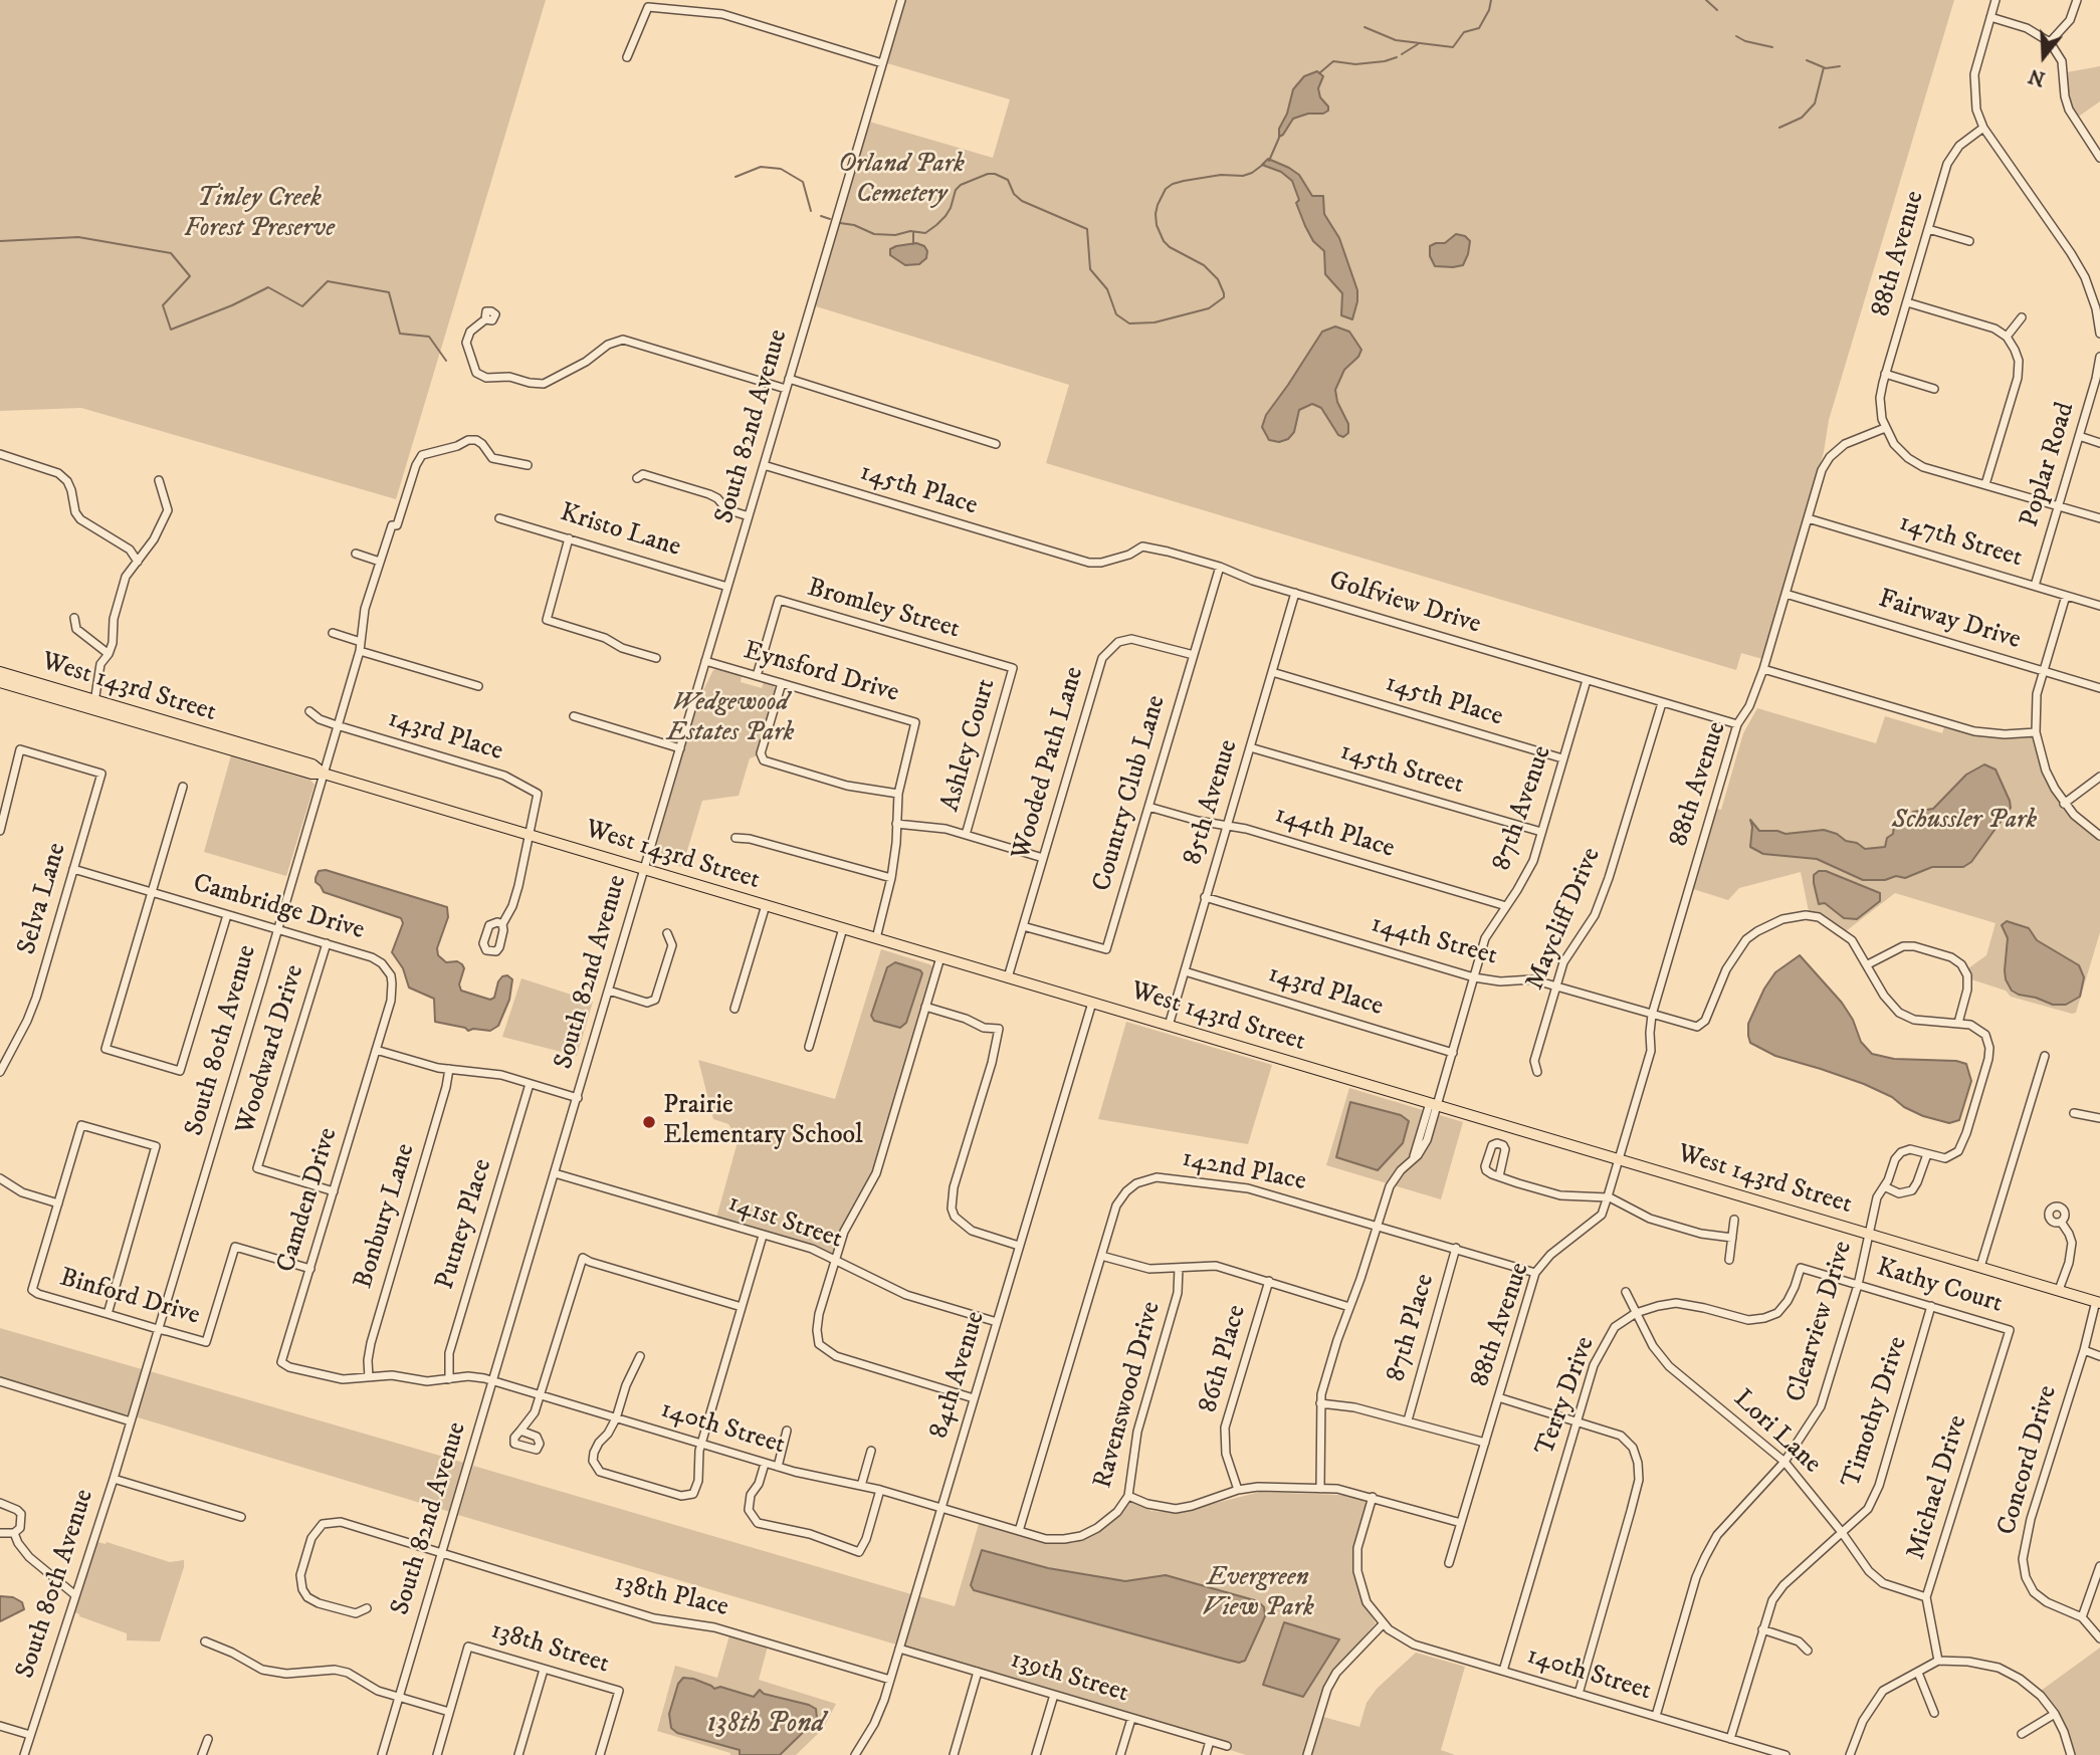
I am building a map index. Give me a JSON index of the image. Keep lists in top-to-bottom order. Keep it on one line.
{"streets":{"main road":["West 143rd Street"],"street":["88th Avenue","South 82nd Avenue","Poplar Road","145th Place","Kristo Lane","147th Street","Golfview Drive","Bromley Street","Fairway Drive","Eynsford Drive","143rd Place","Ashley Court","Wooded Path Lane","145th Street","Country Club Lane","85th Avenue","87th Avenue","144th Place","Selva Lane","Cambridge Drive","Maycliff Drive","144th Street","South 80th Avenue","Woodward Drive","142nd Place","Camden Drive","Bonbury Lane","141st Street","Putney Place","Kathy Court","Binford Drive","Clearview Drive","87th Place","86th Place","84th Avenue","Ravenswood Drive","Terry Drive","Timothy Drive","140th Street","Lori Lane","Concord Drive","Michael Drive","138th Place","138th Street","139th Street"]},"crossings":[["88th Avenue","147th Street"],["88th Avenue","Golfview Drive"],["88th Avenue","Fairway Drive"],["88th Avenue","West 143rd Street"],["88th Avenue","144th Street"],["88th Avenue","142nd Place"],["88th Avenue","Clearview Drive"],["South 82nd Avenue","145th Place"],["South 82nd Avenue","Kristo Lane"],["South 82nd Avenue","Eynsford Drive"],["South 82nd Avenue","West 143rd Street"],["South 82nd Avenue","141st Street"],["South 82nd Avenue","140th Street"],["South 82nd Avenue","138th Place"],["Poplar Road","147th Street"],["145th Place","Golfview Drive"],["145th Place","85th Avenue"],["145th Place","87th Avenue"],["Golfview Drive","Country Club Lane"],["Golfview Drive","85th Avenue"],["Golfview Drive","87th Avenue"],["Golfview Drive","Maycliff Drive"],["Bromley Street","Eynsford Drive"],["Bromley Street","Ashley Court"],["Eynsford Drive","West 143rd Street"],["West 143rd Street","143rd Place"],["West 143rd Street","Wooded Path Lane"],["West 143rd Street","85th Avenue"],["West 143rd Street","87th Avenue"],["West 143rd Street","South 80th Avenue"],["West 143rd Street","Clearview Drive"],["West 143rd Street","84th Avenue"],["West 143rd Street","Concord Drive"],["143rd Place","85th Avenue"],["143rd Place","87th Avenue"],["143rd Place","South 80th Avenue"],["Wooded Path Lane","Country Club Lane"],["145th Street","85th Avenue"],["145th Street","87th Avenue"],["Country Club Lane","144th Place"],["85th Avenue","144th Place"],["85th Avenue","144th Street"],["87th Avenue","144th Place"],["87th Avenue","144th Street"],["87th Avenue","142nd Place"],["Selva Lane","Cambridge Drive"],["Cambridge Drive","South 80th Avenue"],["Cambridge Drive","Woodward Drive"],["Cambridge Drive","Camden Drive"],["Maycliff Drive","144th Street"],["144th Street","Clearview Drive"],["South 80th Avenue","Binford Drive"],["Woodward Drive","Camden Drive"],["142nd Place","87th Place"],["142nd Place","Ravenswood Drive"],["Camden Drive","Bonbury Lane"],["Camden Drive","Binford Drive"],["141st Street","84th Avenue"],["Kathy Court","Clearview Drive"],["Kathy Court","Terry Drive"],["Kathy Court","Timothy Drive"],["Kathy Court","Michael Drive"],["Clearview Drive","Terry Drive"],["Clearview Drive","140th Street"],["Clearview Drive","Lori Lane"],["84th Avenue","Ravenswood Drive"],["84th Avenue","140th Street"],["84th Avenue","138th Place"],["84th Avenue","139th Street"],["Ravenswood Drive","140th Street"],["Terry Drive","140th Street"],["Terry Drive","Lori Lane"],["Timothy Drive","140th Street"],["Timothy Drive","Lori Lane"],["Lori Lane","Michael Drive"]],"water":["138th Pond"],"parks":["Orland Park Cemetery","Tinley Creek Forest Preserve","Wedgewood Estates Park","Schussler Park","Evergreen View Park"],"places":["Prairie Elementary School"],"north":"bottom"}
